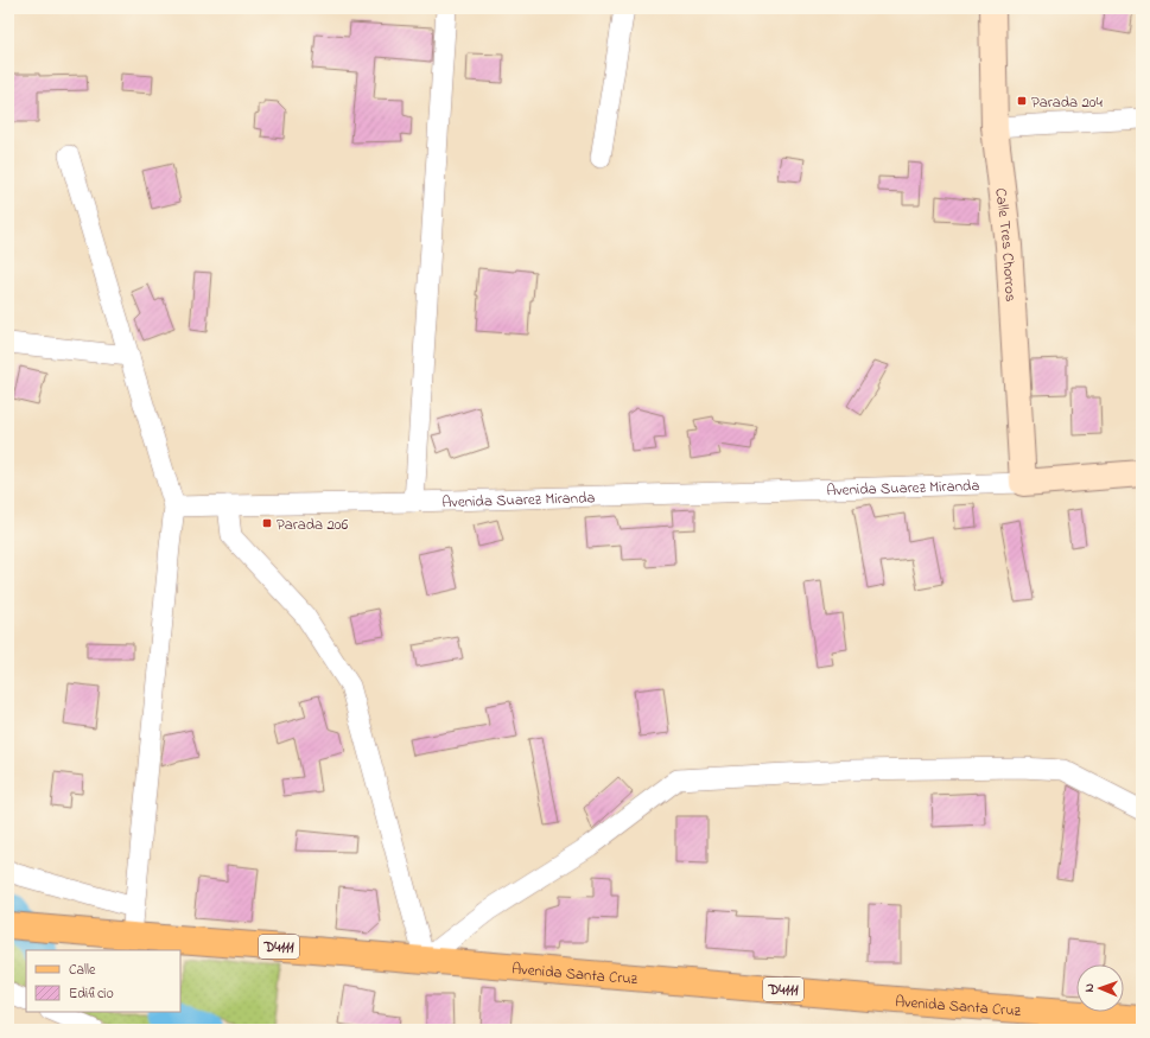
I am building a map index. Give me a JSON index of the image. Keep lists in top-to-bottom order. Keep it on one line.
{"streets":{"main road":["Calle Tres Chorros","Avenida Suarez Miranda","D4111","Avenida Santa Cruz"]},"crossings":[["Calle Tres Chorros","Avenida Suarez Miranda"]],"places":{"transit":["Parada 204","Parada 206"]},"legend":["Calle","Edificio"],"north":"left"}
